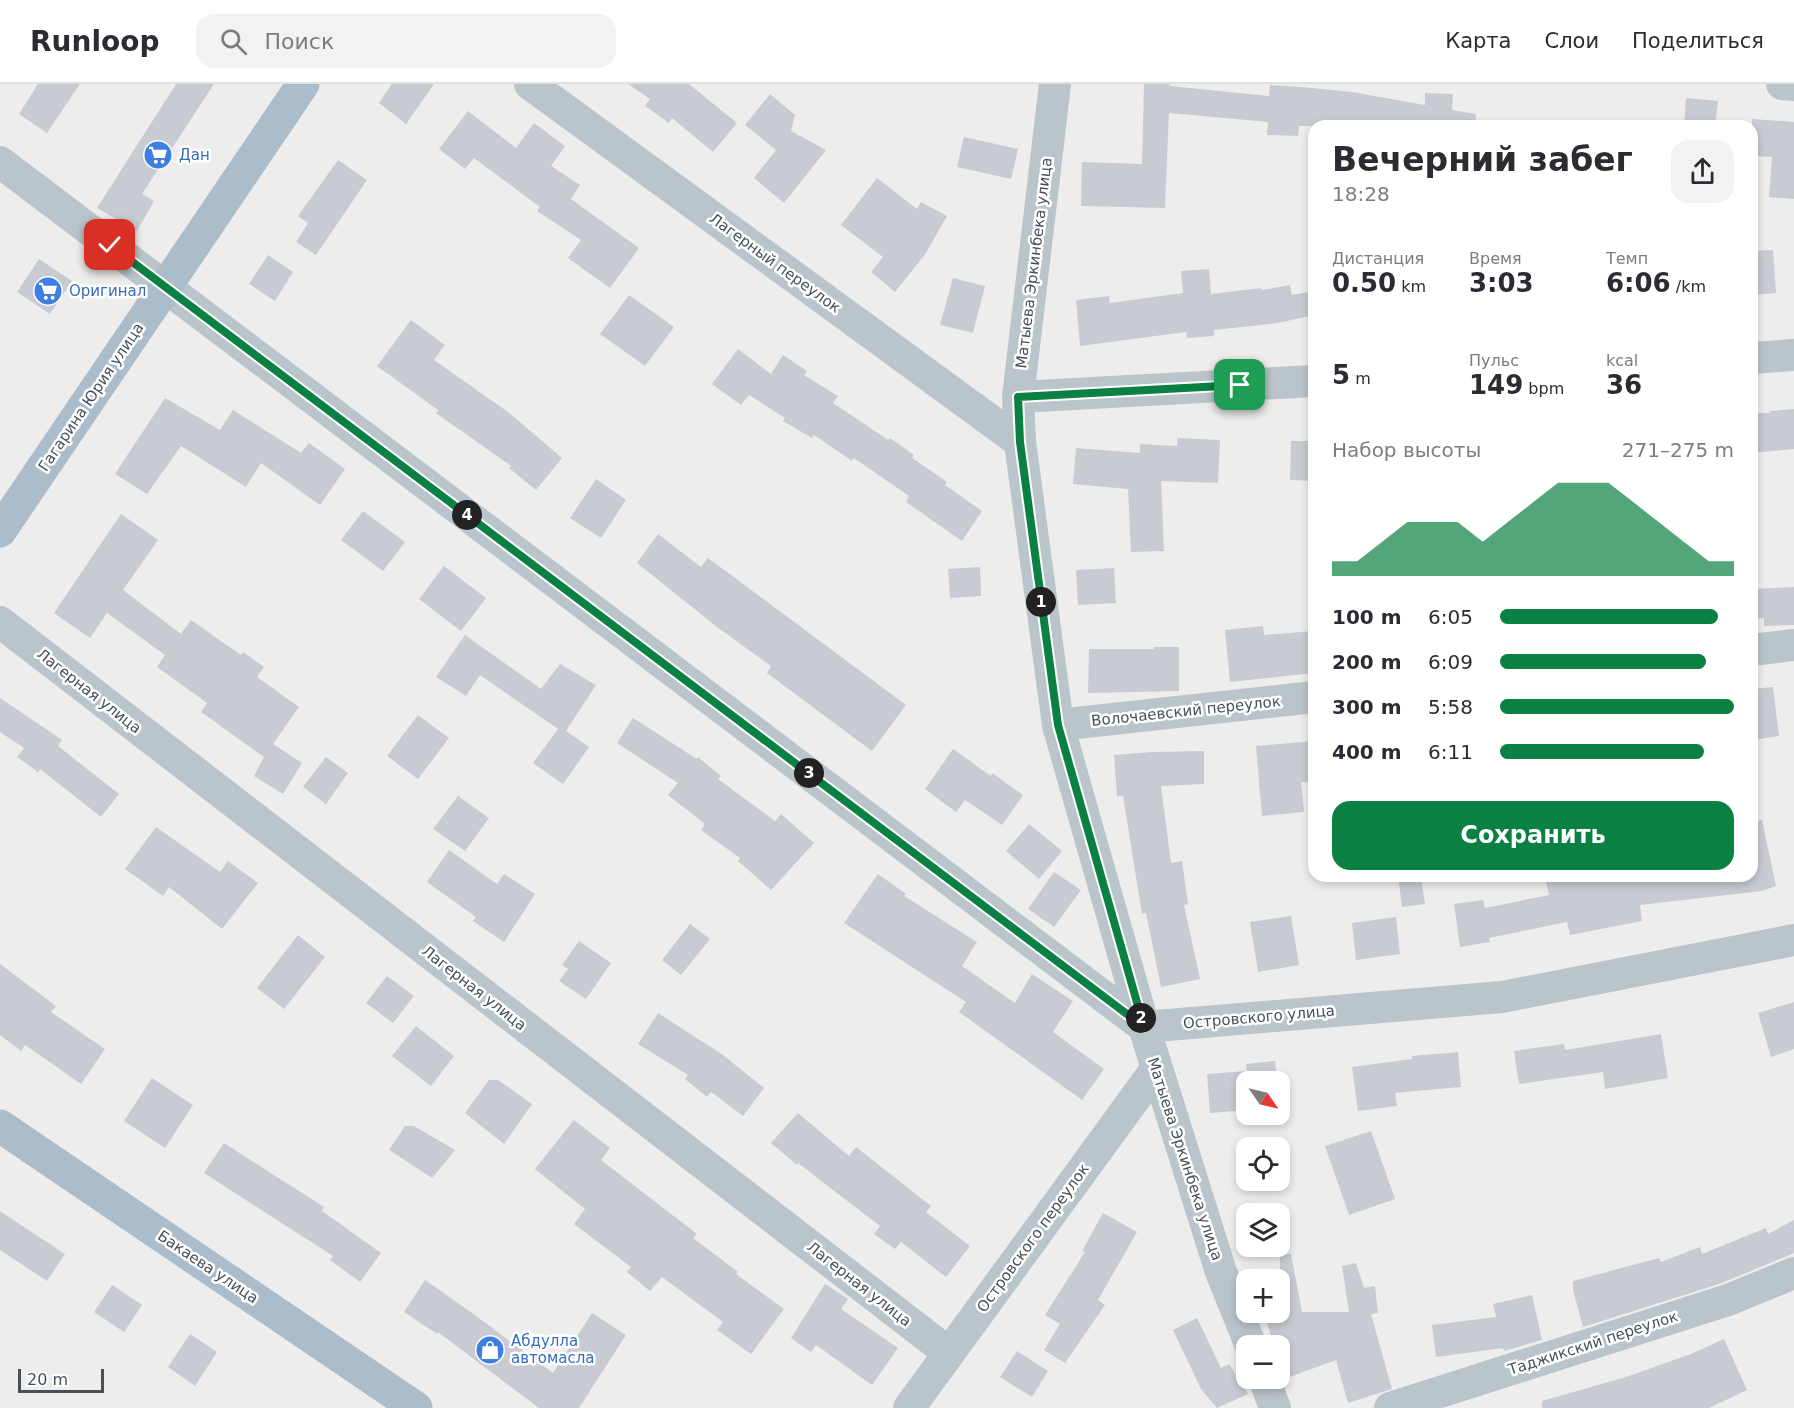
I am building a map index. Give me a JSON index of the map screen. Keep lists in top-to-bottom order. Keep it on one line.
{"streets":{"main road":["Гагарина Юрия улица","Бакаева улица"],"street":["Лагерный переулок","Матыева Эркинбека улица","Лагерная улица","Волочаевский переулок","Островского улица","Островского переулок","Таджикский переулок"]},"crossings":[["Лагерный переулок","Матыева Эркинбека улица"],["Матыева Эркинбека улица","Волочаевский переулок"],["Матыева Эркинбека улица","Островского улица"],["Матыева Эркинбека улица","Островского переулок"],["Лагерная улица","Островского переулок"]],"places":{"supermarket":["Дан","Оригинал"],"shop":["Абдулла автомасла"]},"scale_bar":"20 m","north":"bottom right","page":{"header":"Runloop","search":"Поиск","nav":["Карта","Слои","Поделиться"],"heading":["Вечерний забег","18:28"],"stats":[["Дистанция","0.50 km"],["Время","3:03"],["Темп","6:06 /km"],["5 m"],["Пульс","149 bpm"],["kcal","36"]],"chart":["Набор высоты","271–275 m"],"pins":["4","1","3","2"],"list":[{"name":"100 m","note":"6:05"},{"name":"200 m","note":"6:09"},{"name":"300 m","note":"5:58"},{"name":"400 m","note":"6:11"}],"buttons":"Сохранить","map_buttons":["+","−"],"scale":"20 m"}}
